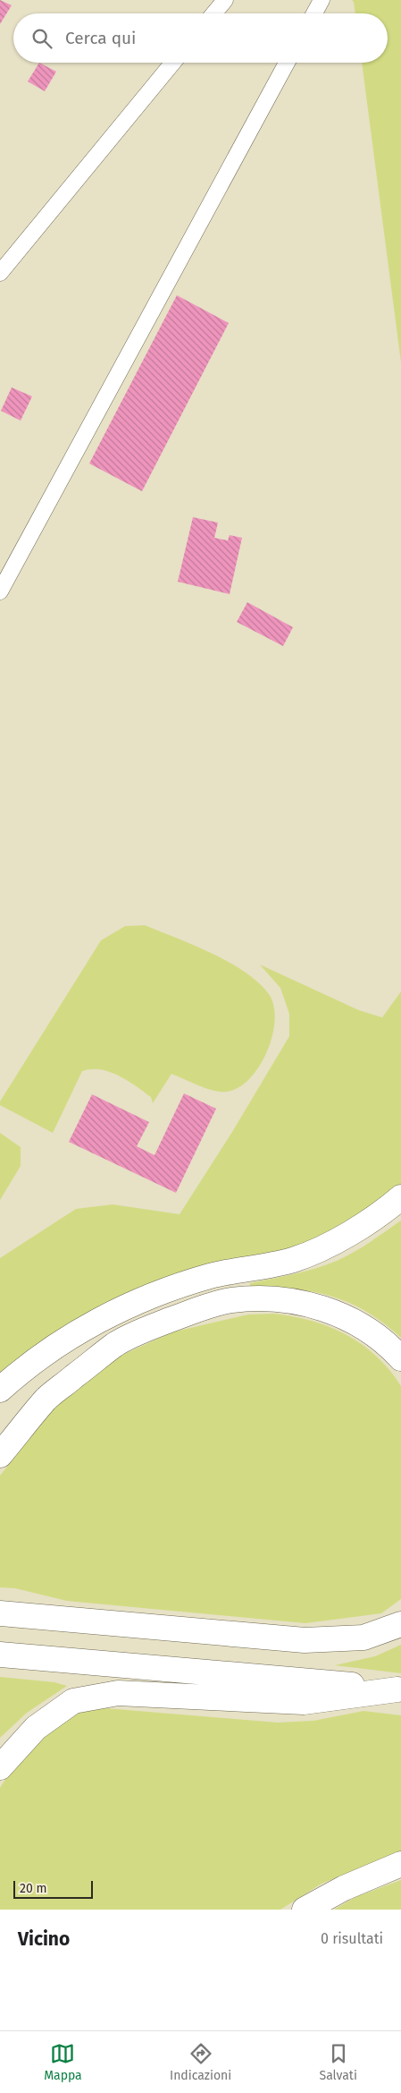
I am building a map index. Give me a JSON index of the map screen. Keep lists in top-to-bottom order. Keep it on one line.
{"scale_bar":"20 m","page":{"search":"Cerca qui","scale":"20 m","heading":["Vicino","0 risultati"],"nav":["Mappa","Indicazioni","Salvati"]}}
